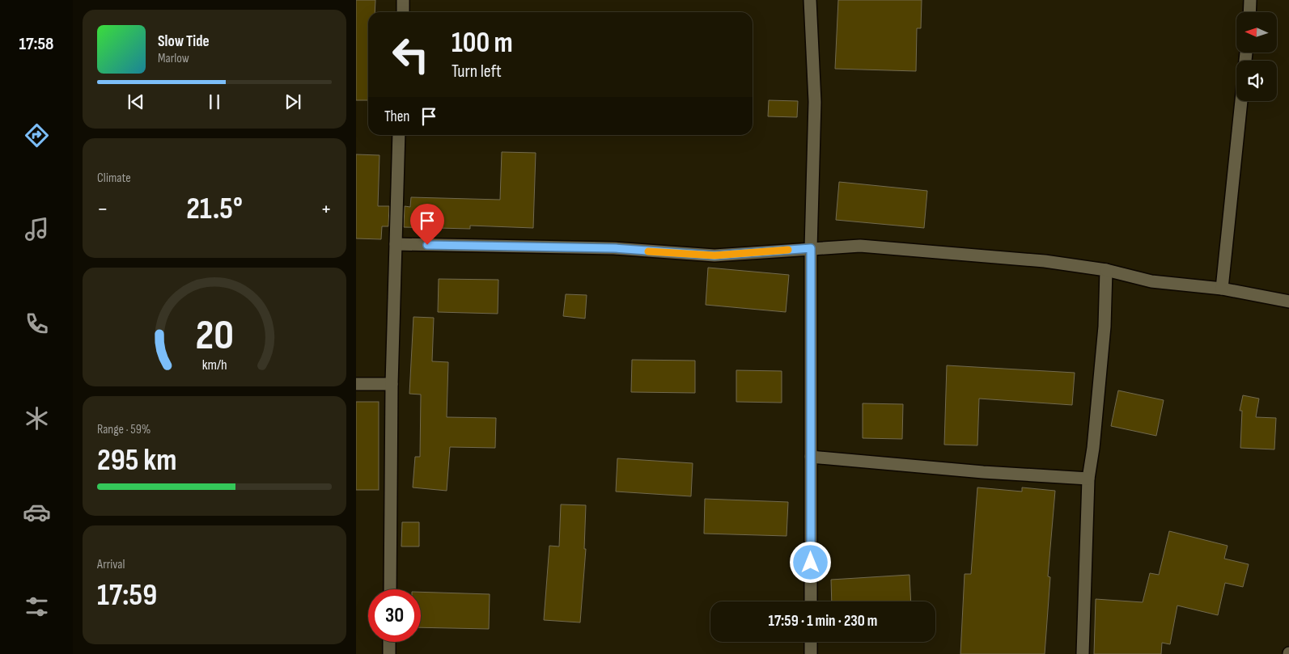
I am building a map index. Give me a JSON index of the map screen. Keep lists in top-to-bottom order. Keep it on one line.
{"north":"left","page":{"tabs":"17:58","turn":["100 m","Turn left"],"song":["Slow Tide","Marlow"],"then":"Then","tile":["Climate",["Range · 59%","295 km"],["Arrival","17:59"]],"heat":["−","21.5°","+"],"limit":"30","trip":"17:59 · 1 min · 230 m","gauge":["20","km/h"]}}
